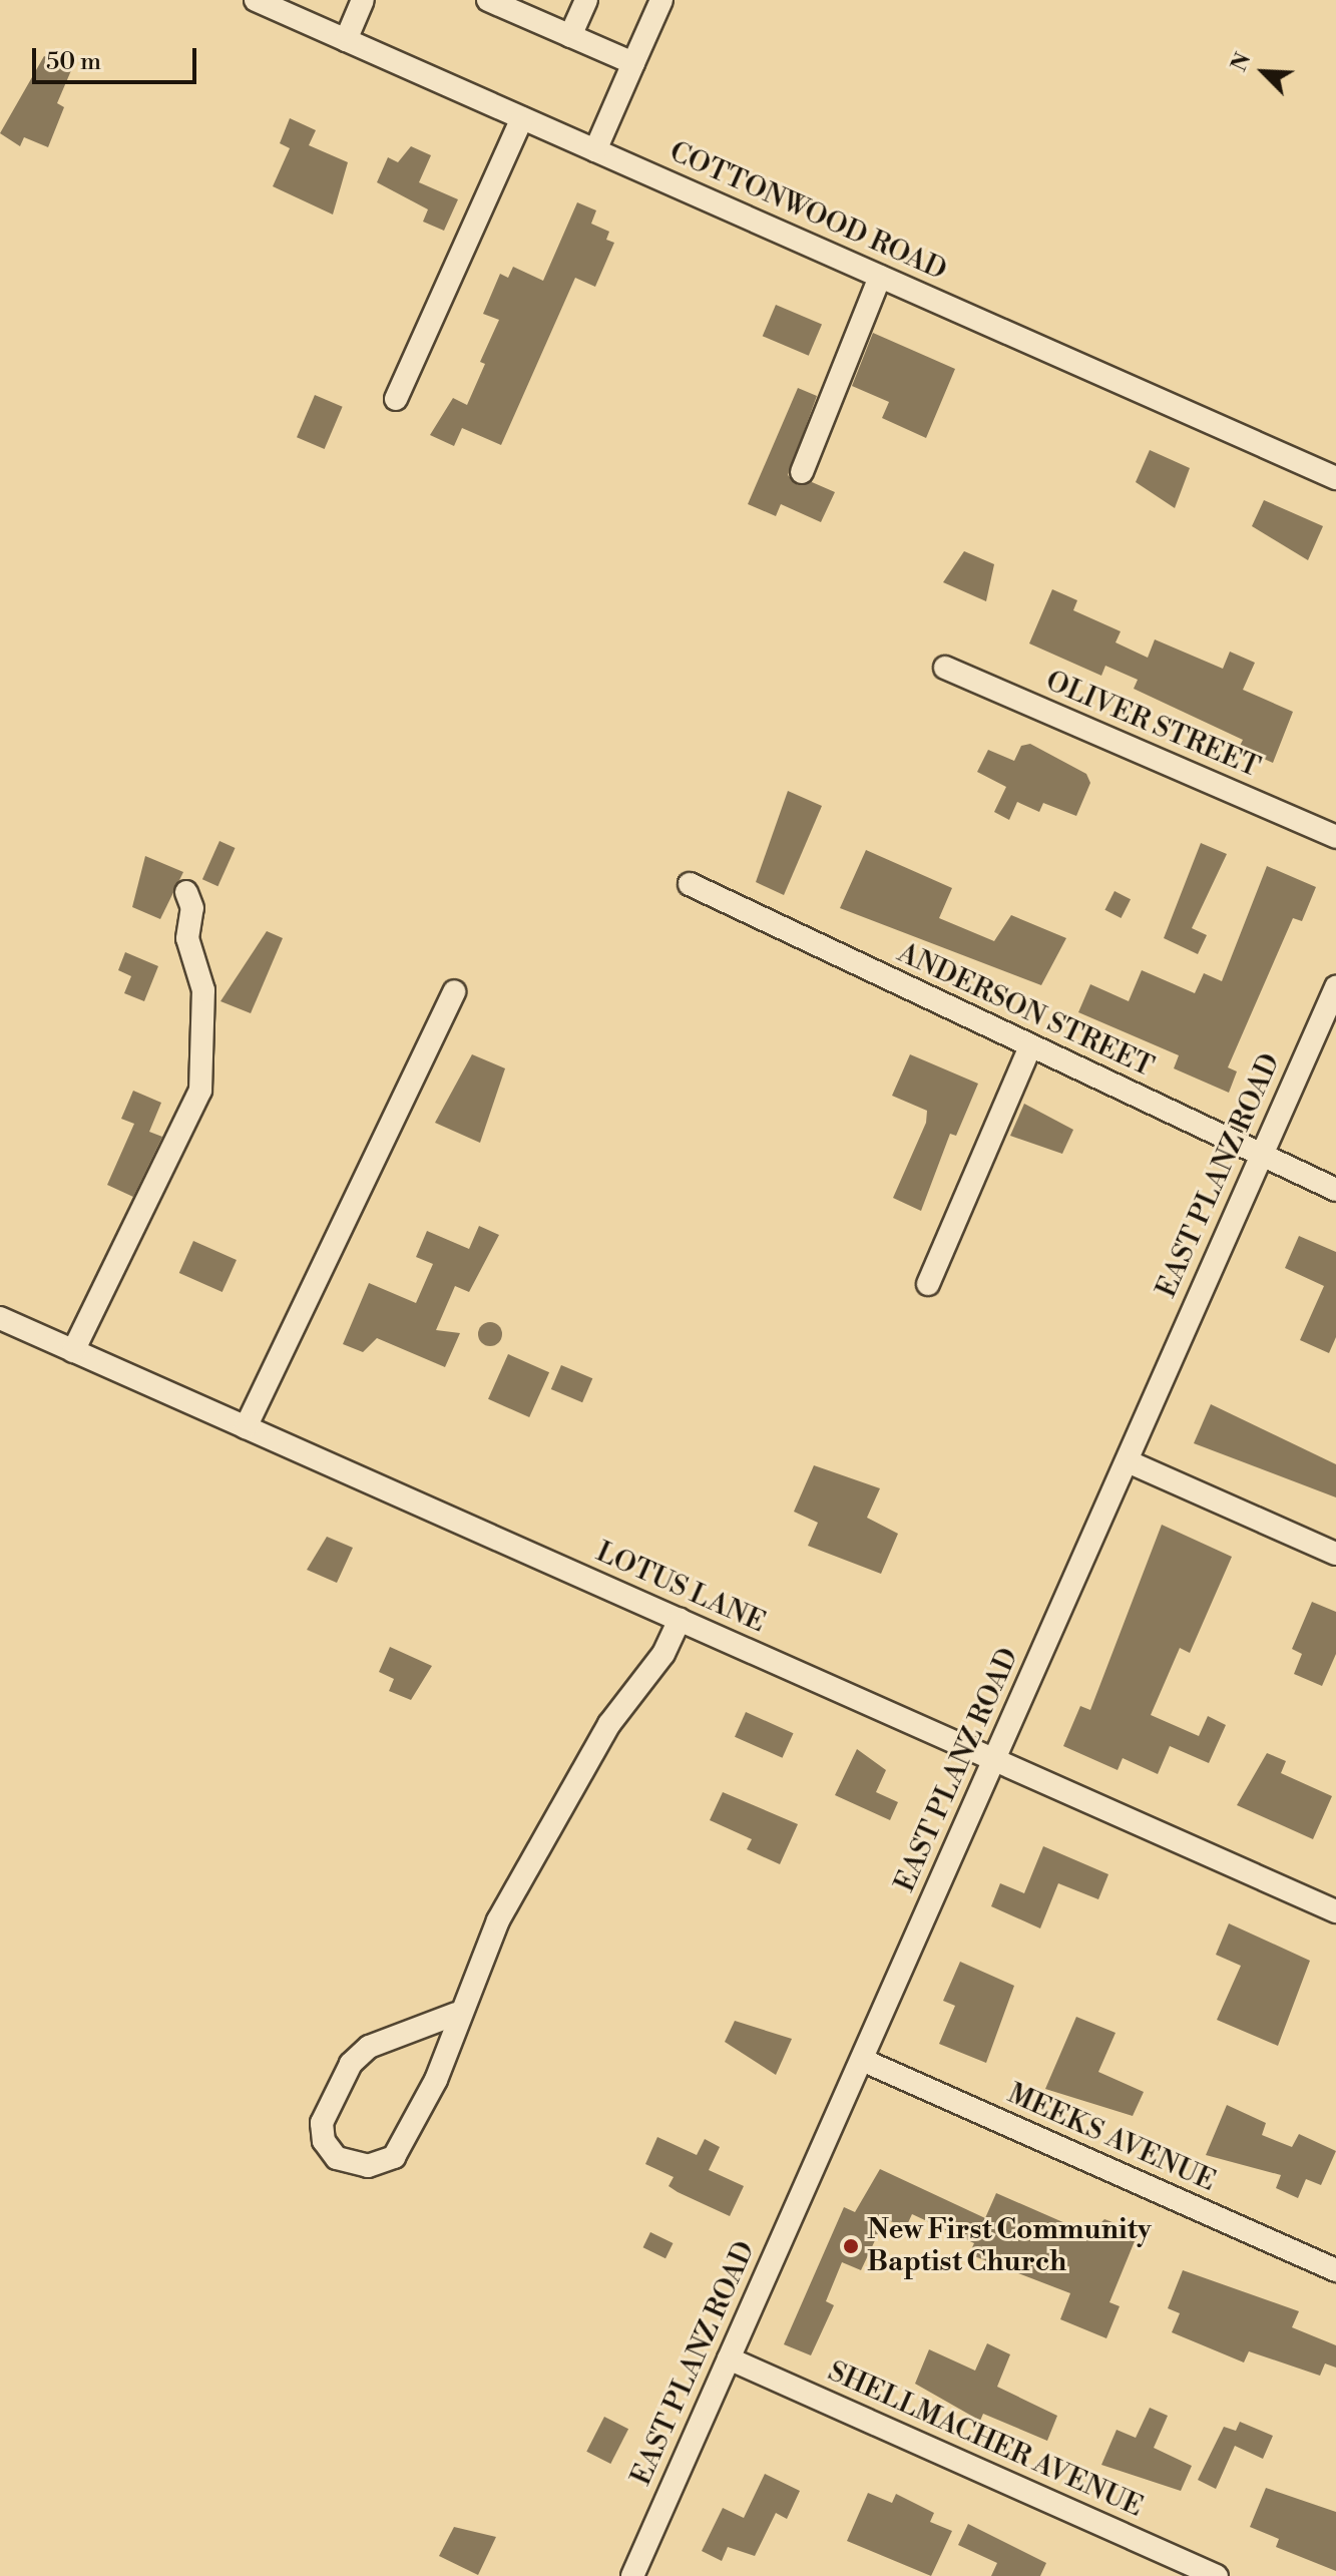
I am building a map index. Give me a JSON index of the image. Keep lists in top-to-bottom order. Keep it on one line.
{"streets":{"street":["COTTONWOOD ROAD","OLIVER STREET","ANDERSON STREET","EAST PLANZ ROAD","LOTUS LANE","MEEKS AVENUE","SHELLMACHER AVENUE"]},"crossings":[["ANDERSON STREET","EAST PLANZ ROAD"],["EAST PLANZ ROAD","LOTUS LANE"],["EAST PLANZ ROAD","MEEKS AVENUE"],["EAST PLANZ ROAD","SHELLMACHER AVENUE"]],"places":["New First Community Baptist Church"],"scale_bar":"50 m","north":"top left"}
